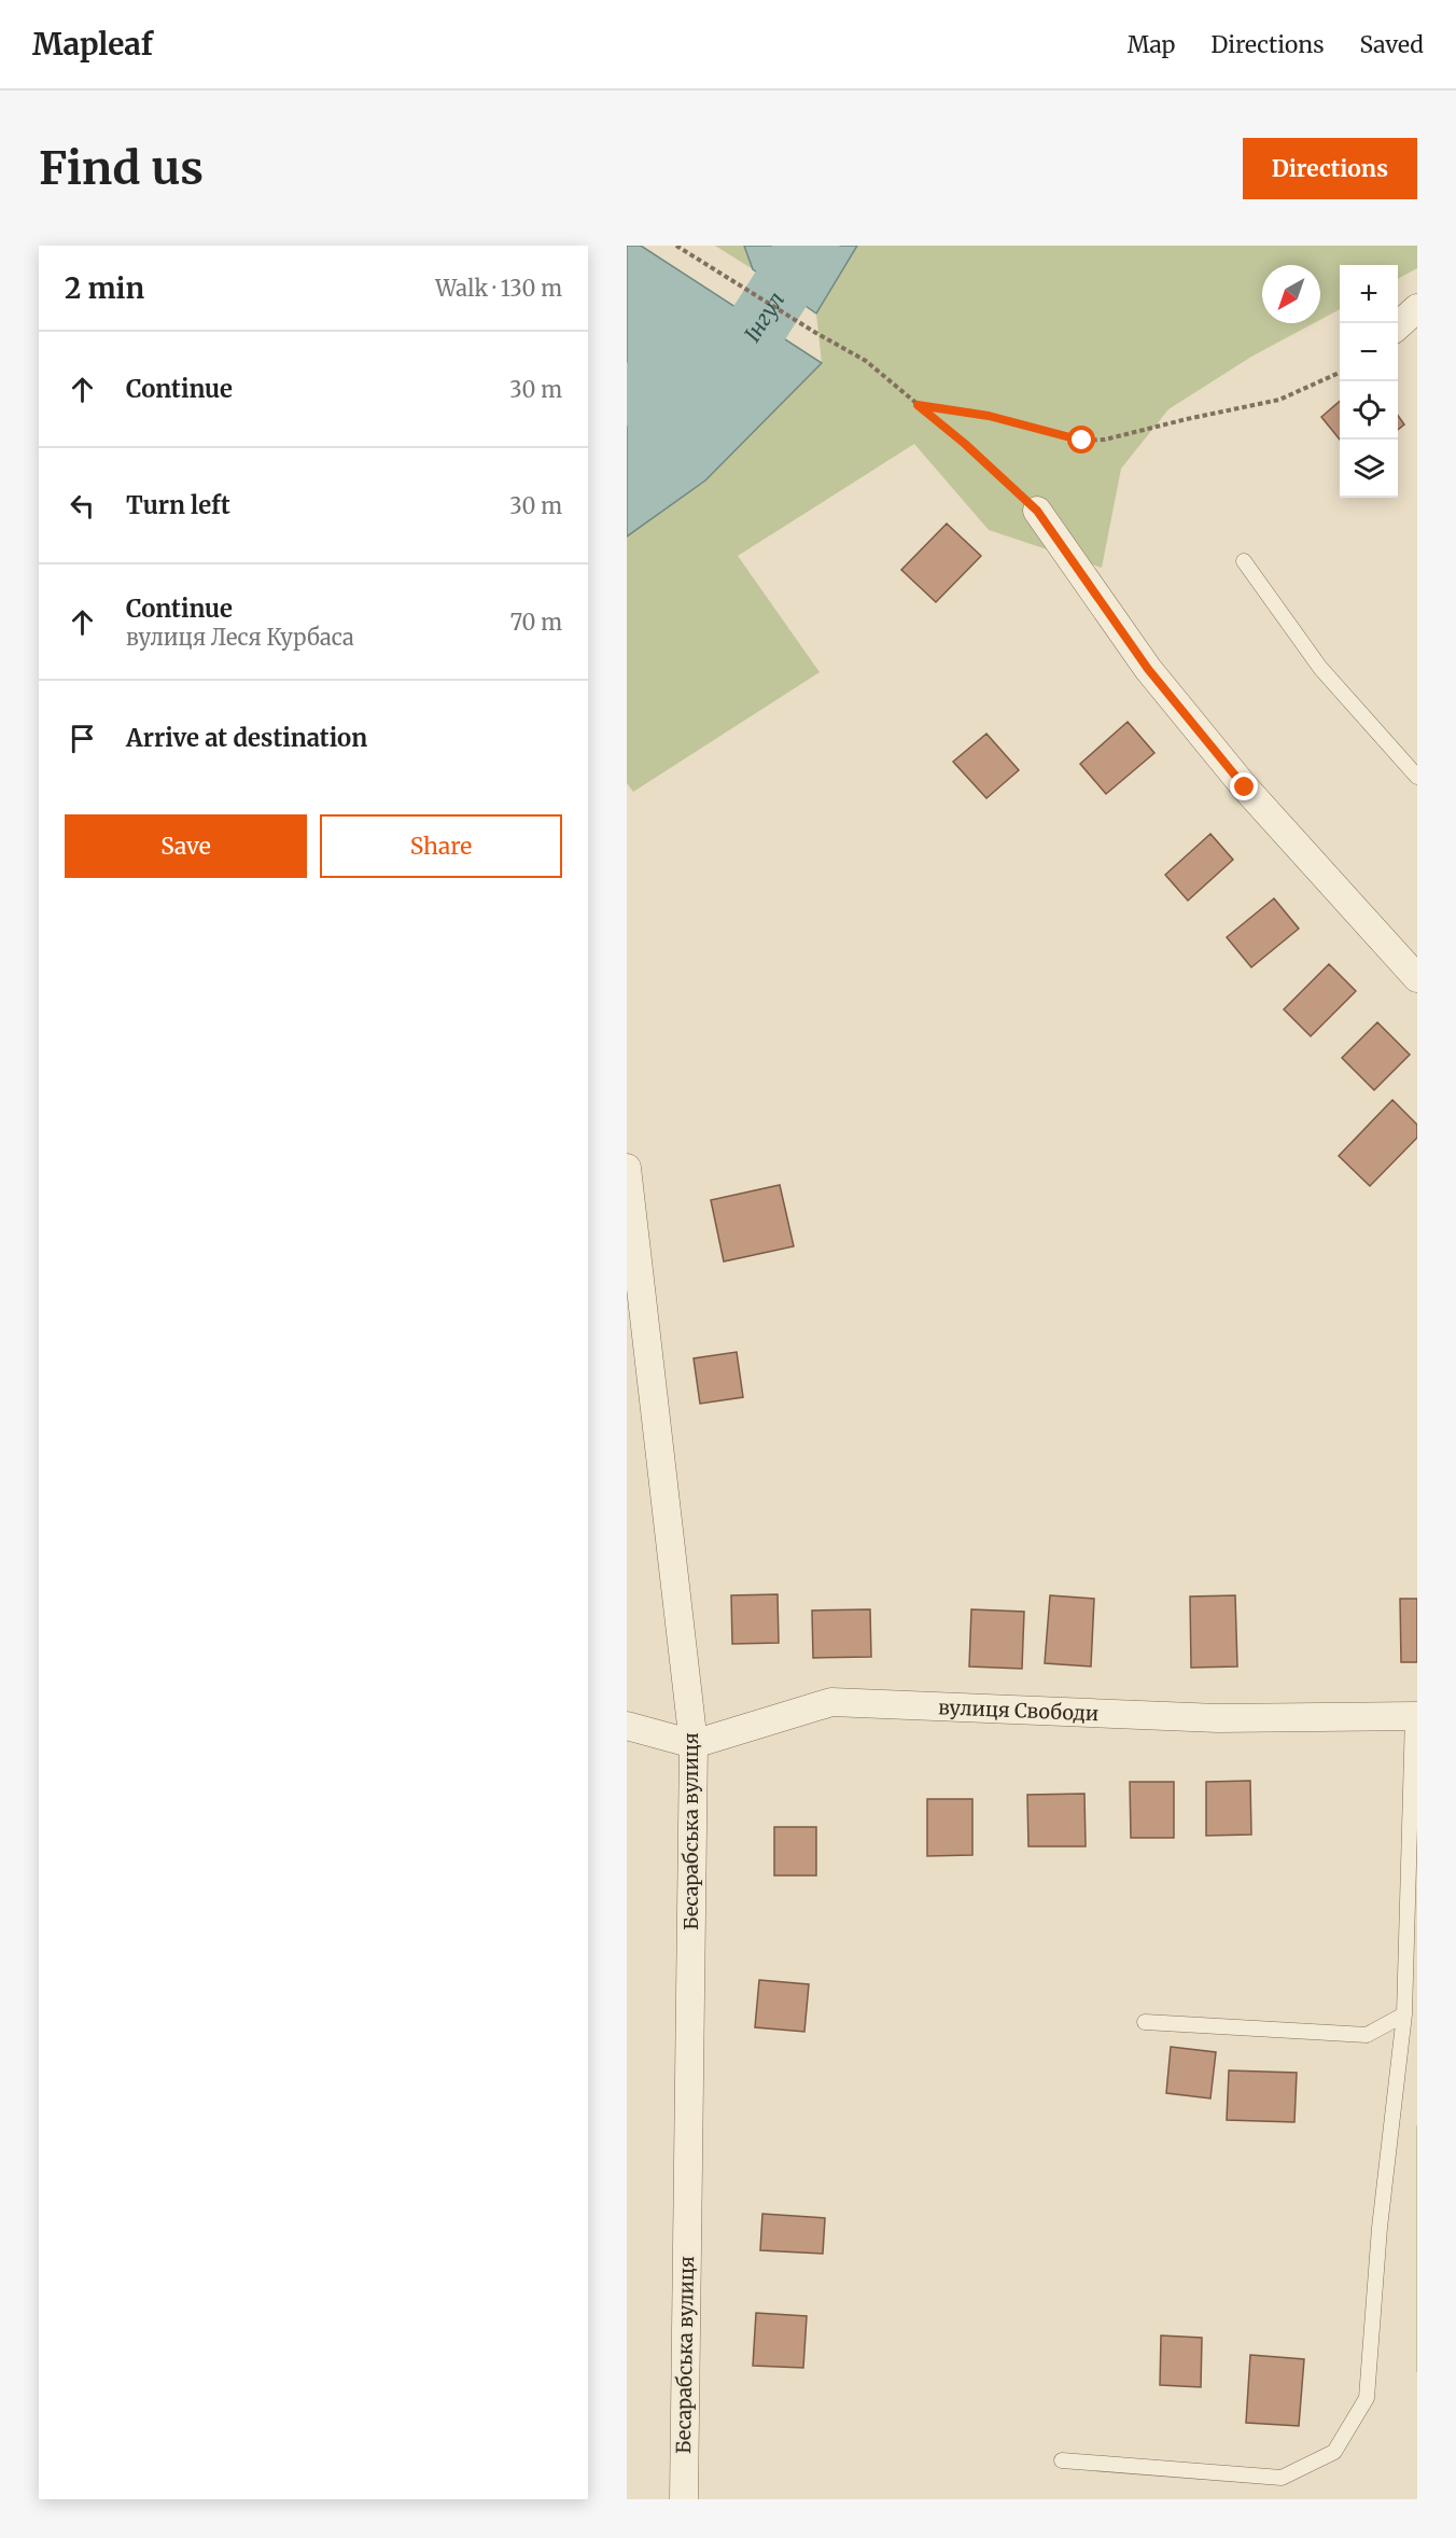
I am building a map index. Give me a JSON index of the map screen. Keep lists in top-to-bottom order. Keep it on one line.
{"streets":{"street":["вулиця Свободи","Бесарабська вулиця"]},"crossings":[["вулиця Свободи","Бесарабська вулиця"]],"water":["Інгул"],"north":"bottom left","page":{"header":"Mapleaf","nav":["Map","Directions","Saved"],"buttons":["Directions",["Save","Share"]],"title":"Find us","heading":["2 min","Walk · 130 m"],"map_buttons":["+","−"],"list":[["Continue","30 m"],["Turn left","30 m"],["Continue","вулиця Леся Курбаса","70 m"],"Arrive at destination"]}}
